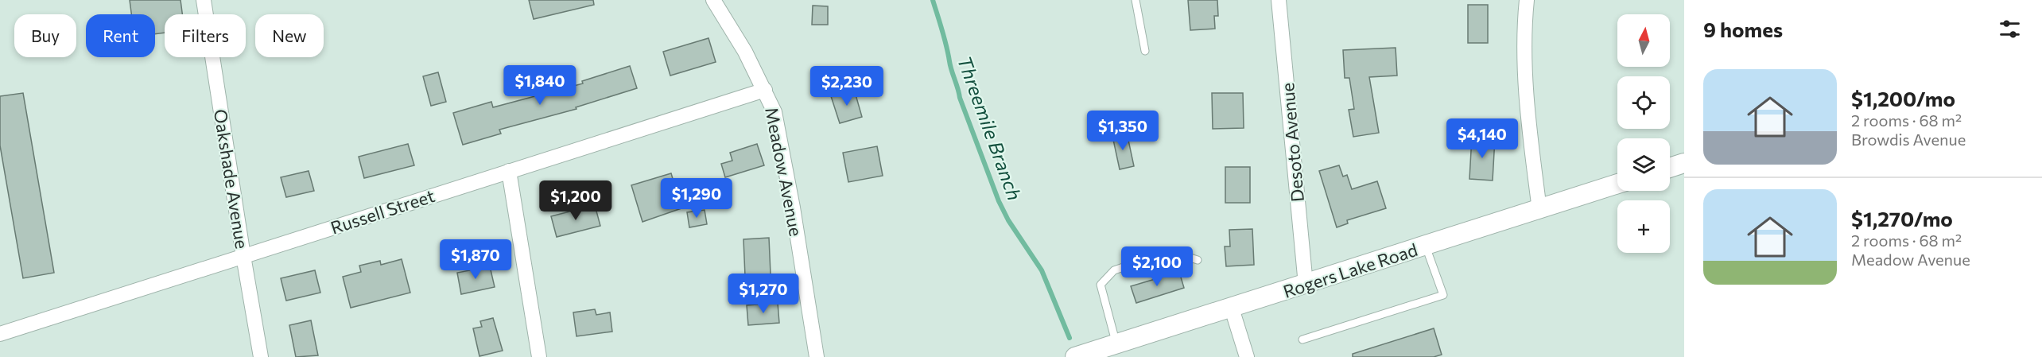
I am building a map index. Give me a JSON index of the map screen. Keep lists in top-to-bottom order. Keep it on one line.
{"streets":{"main road":["Rogers Lake Road"],"street":["Desoto Avenue","Meadow Avenue","Oakshade Avenue","Russell Street"]},"crossings":[["Desoto Avenue","Rogers Lake Road"],["Meadow Avenue","Russell Street"],["Oakshade Avenue","Russell Street"]],"water":["Threemile Branch"],"north":"top","page":{"heading":"9 homes","map_buttons":"+","chip":["Buy","Rent","Filters","New"],"list":[{"name":"$1,200/mo","note":"2 rooms · 68 m² · Browdis Avenue"},{"name":"$1,270/mo","note":"2 rooms · 68 m² · Meadow Avenue"}],"price":["$1,840","$2,230","$1,350","$4,140","$1,290","$1,200","$1,870","$2,100","$1,270"]}}
